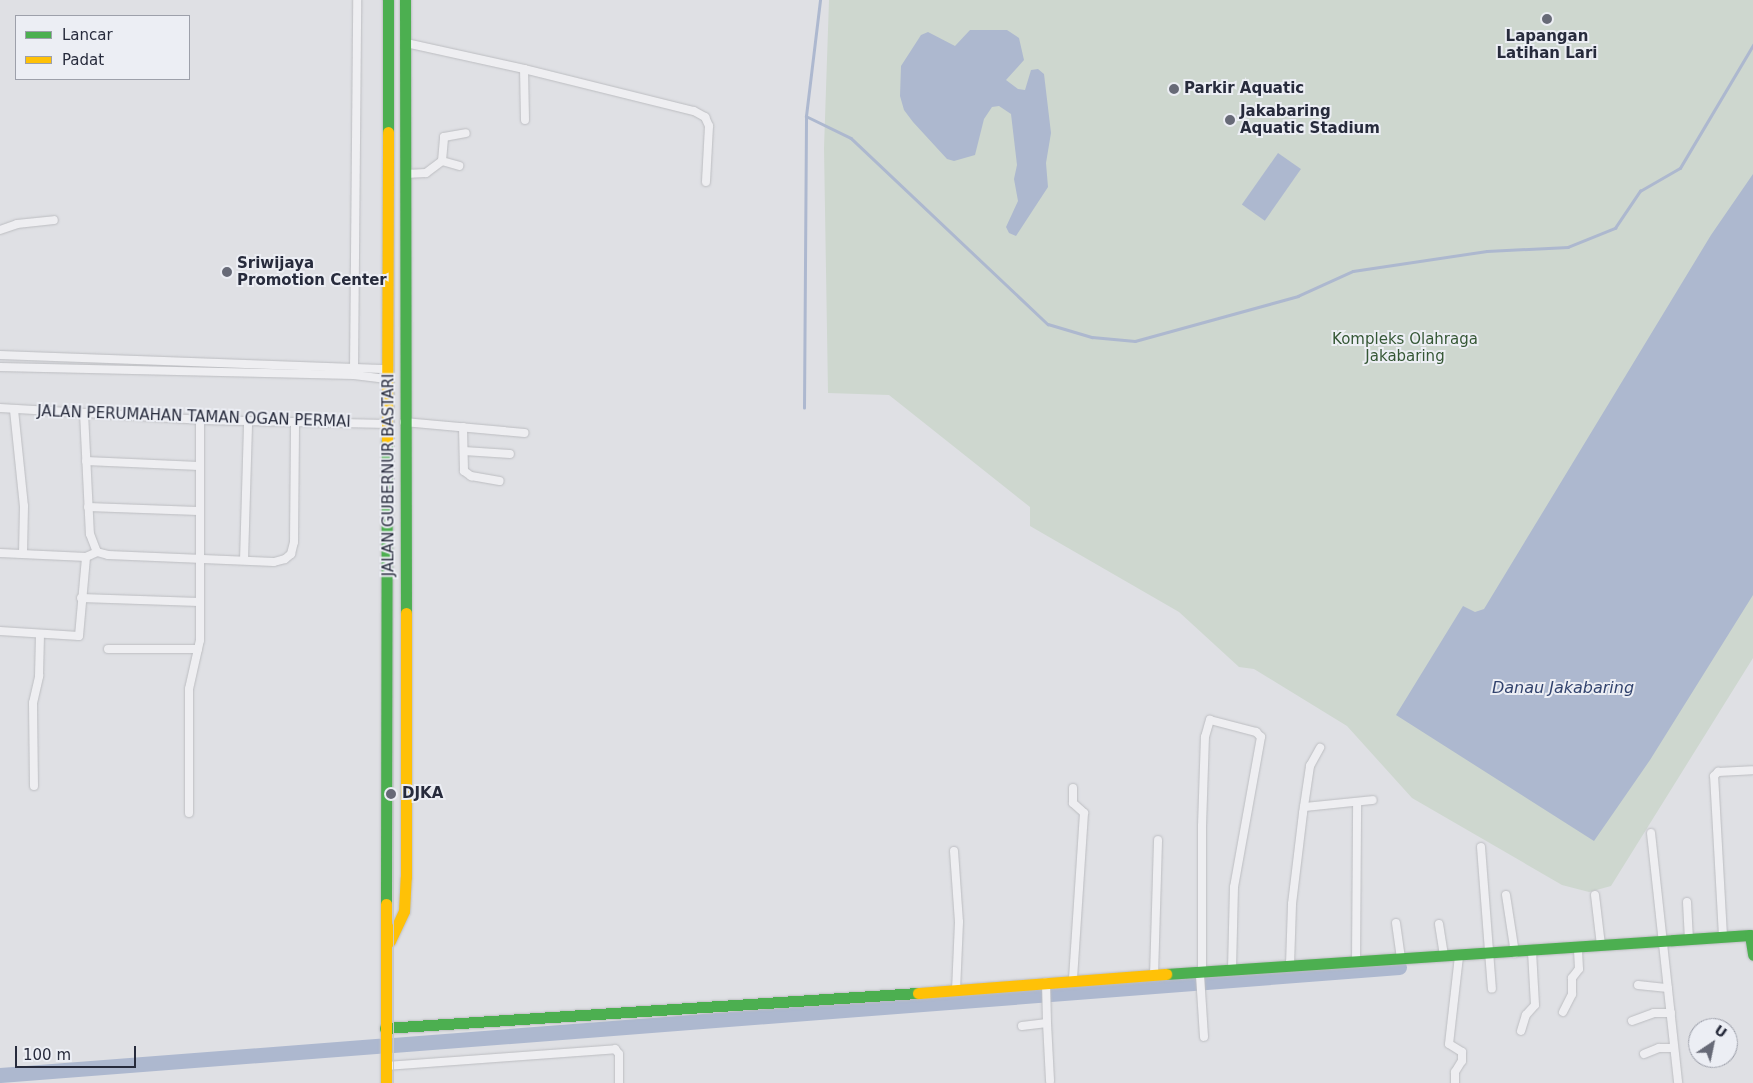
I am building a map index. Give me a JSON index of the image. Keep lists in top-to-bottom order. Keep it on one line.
{"streets":{"main road":["JALAN GUBERNUR BASTARI"],"street":["JALAN PERUMAHAN TAMAN OGAN PERMAI"]},"crossings":[["JALAN PERUMAHAN TAMAN OGAN PERMAI","JALAN GUBERNUR BASTARI"]],"water":["Danau Jakabaring"],"parks":["Kompleks Olahraga Jakabaring"],"places":["Lapangan Latihan Lari","Parkir Aquatic","Jakabaring Aquatic Stadium","Sriwijaya Promotion Center","DJKA"],"legend":["Lancar","Padat"],"scale_bar":"100 m","north":"top right"}
